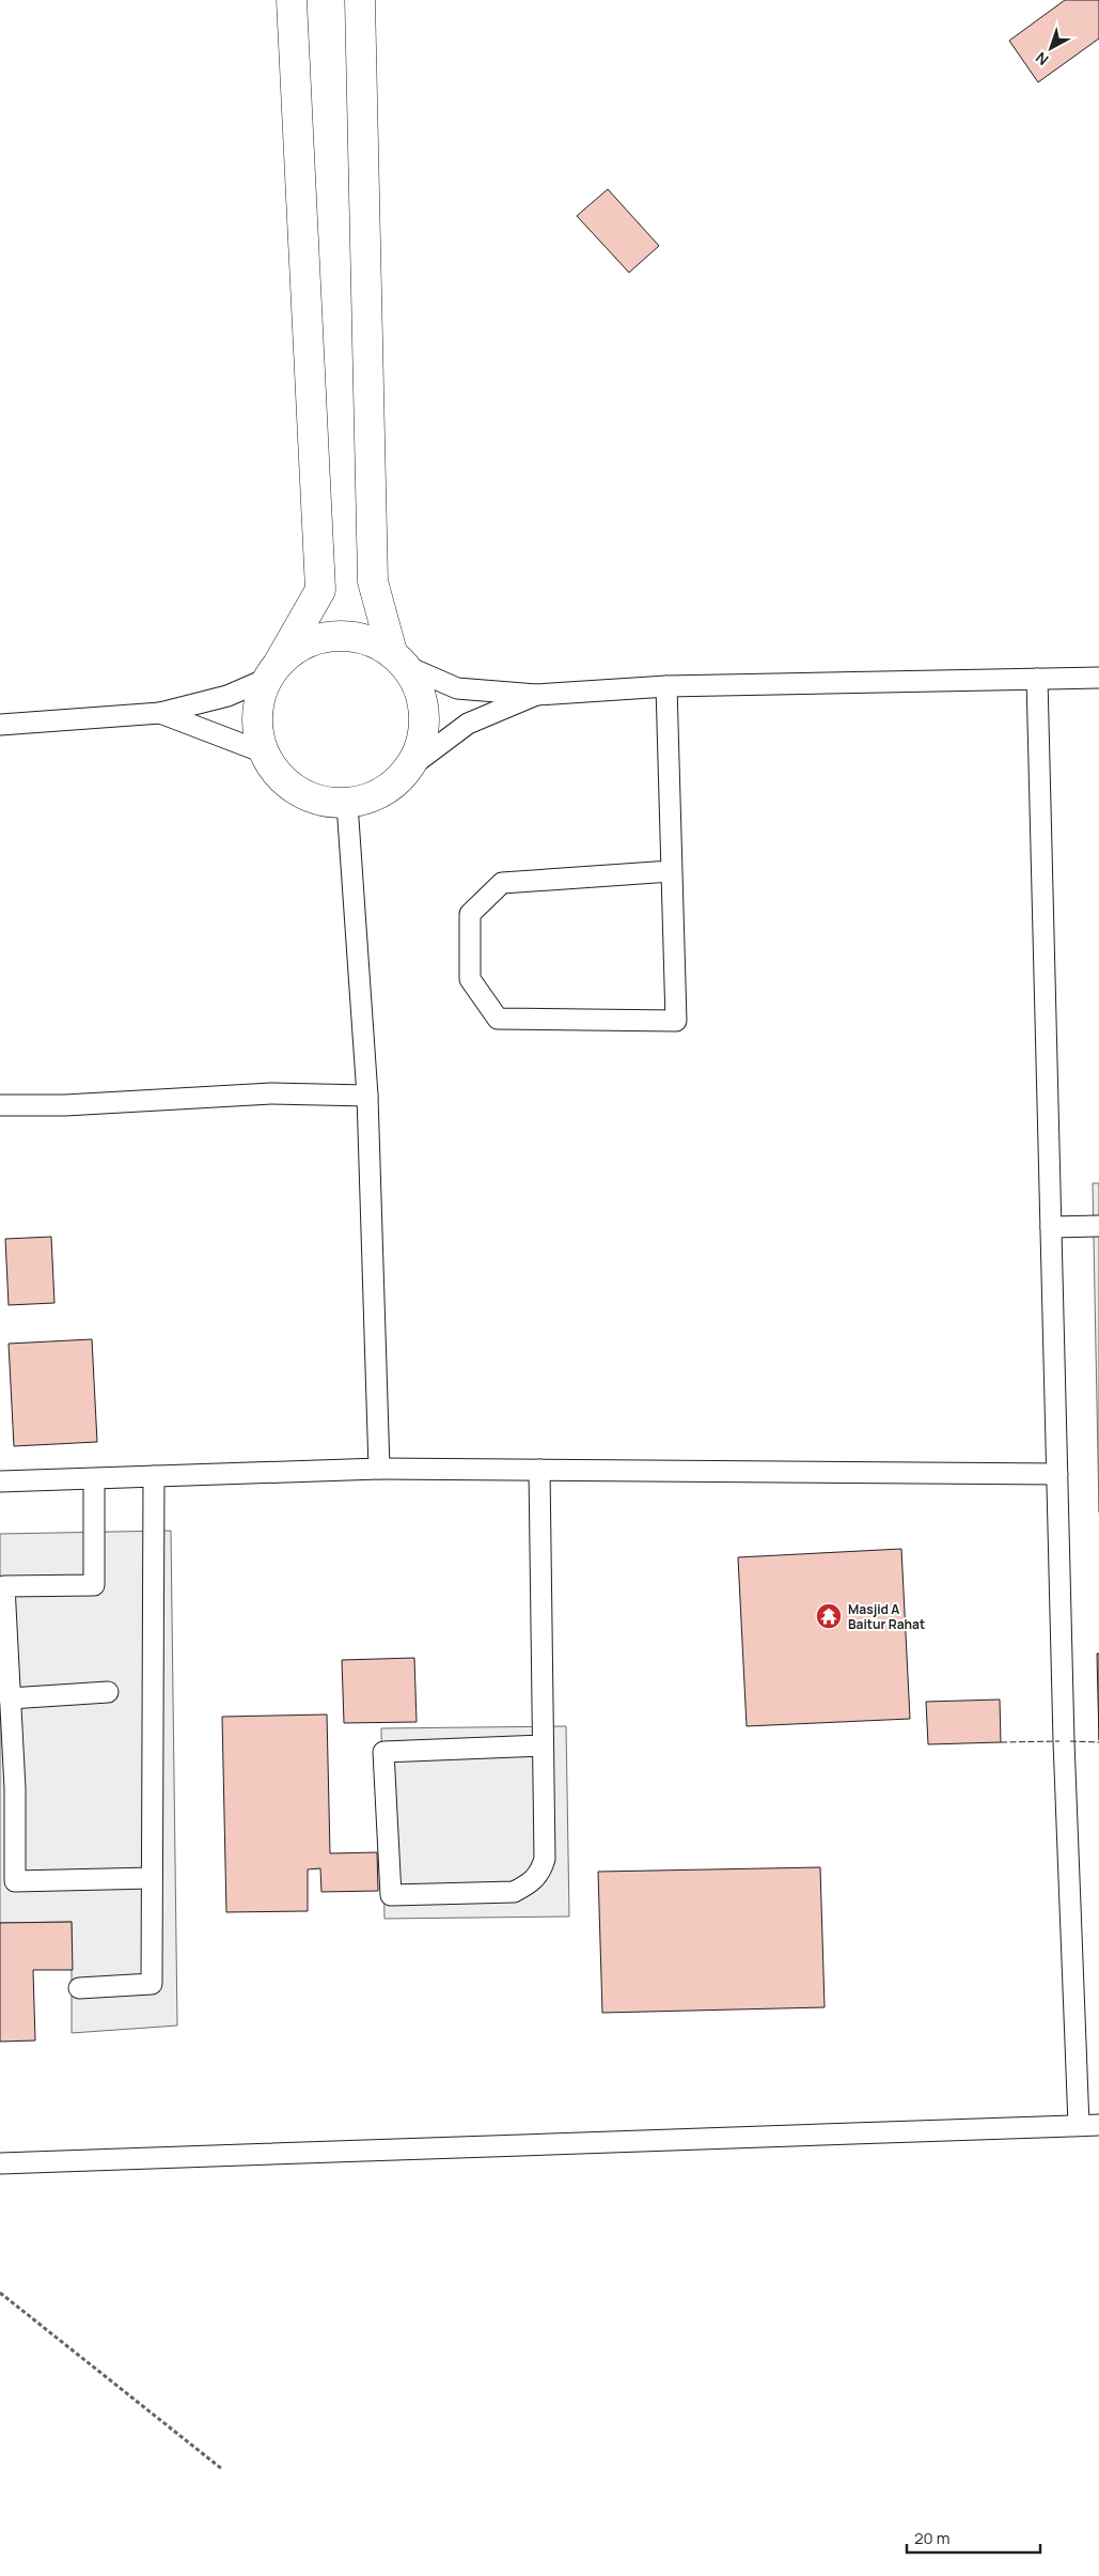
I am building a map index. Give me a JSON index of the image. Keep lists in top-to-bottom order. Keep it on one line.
{"places":{"temple":["Masjid A Baitur Rahat"]},"scale_bar":"20 m","north":"bottom left"}
